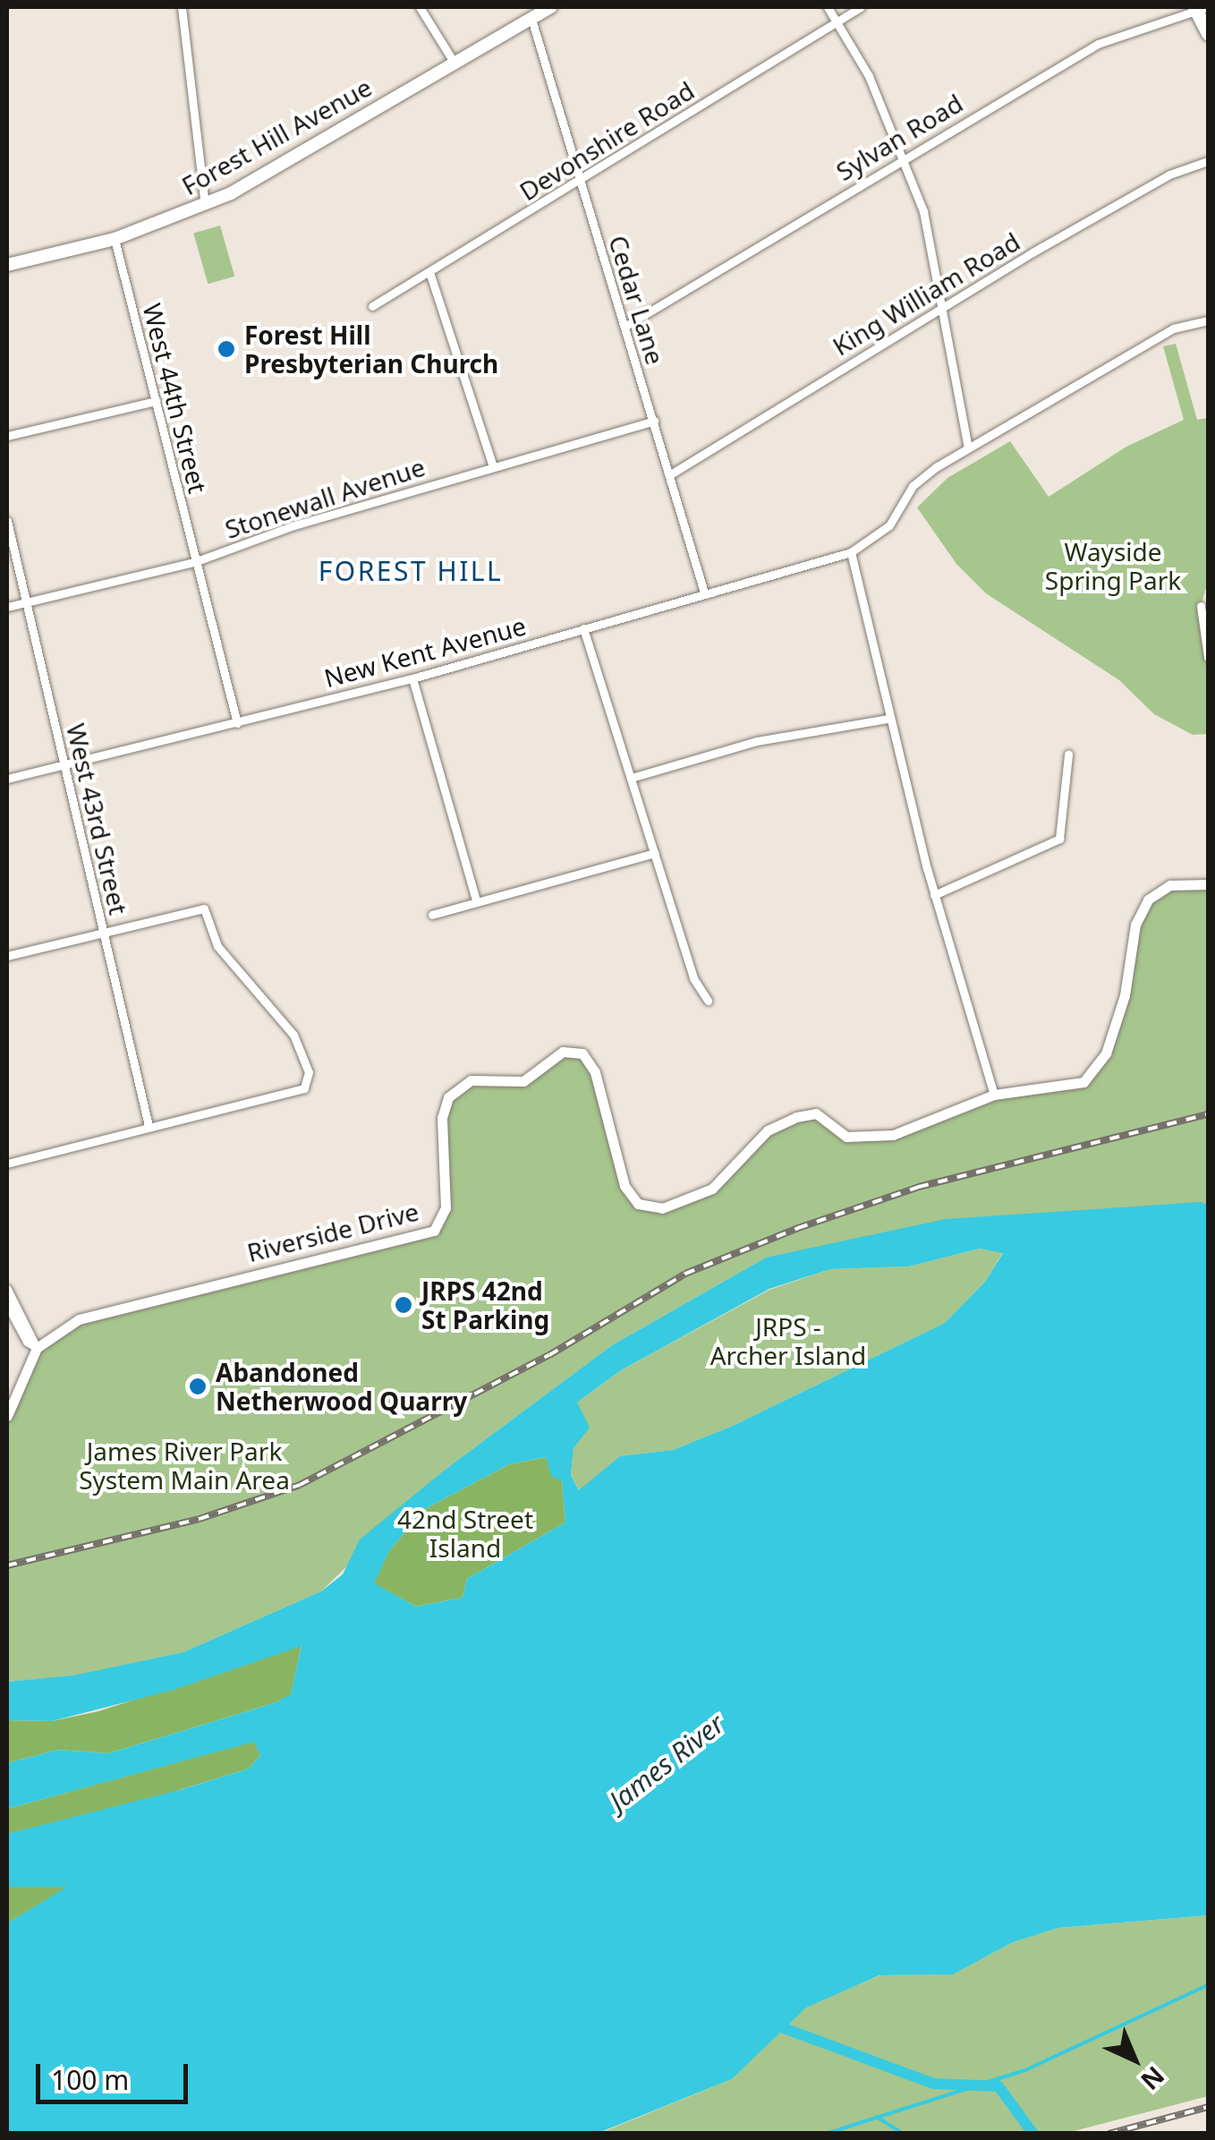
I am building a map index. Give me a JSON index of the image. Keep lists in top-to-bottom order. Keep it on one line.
{"streets":{"main road":["Forest Hill Avenue"],"street":["Sylvan Road","Devonshire Road","King William Road","Cedar Lane","West 44th Street","Stonewall Avenue","New Kent Avenue","West 43rd Street","Riverside Drive"]},"crossings":[["Forest Hill Avenue","Cedar Lane"],["Forest Hill Avenue","West 44th Street"],["Sylvan Road","Cedar Lane"],["Devonshire Road","Cedar Lane"],["King William Road","Cedar Lane"],["Cedar Lane","Stonewall Avenue"],["Cedar Lane","New Kent Avenue"],["West 44th Street","Stonewall Avenue"],["West 44th Street","New Kent Avenue"],["Stonewall Avenue","West 43rd Street"],["New Kent Avenue","West 43rd Street"]],"districts":["FOREST HILL"],"water":["James River"],"parks":["Wayside Spring Park","JRPS - Archer Island","James River Park System Main Area","42nd Street Island"],"places":["Forest Hill Presbyterian Church","JRPS 42nd St Parking","Abandoned Netherwood Quarry"],"scale_bar":"100 m","north":"bottom right"}
